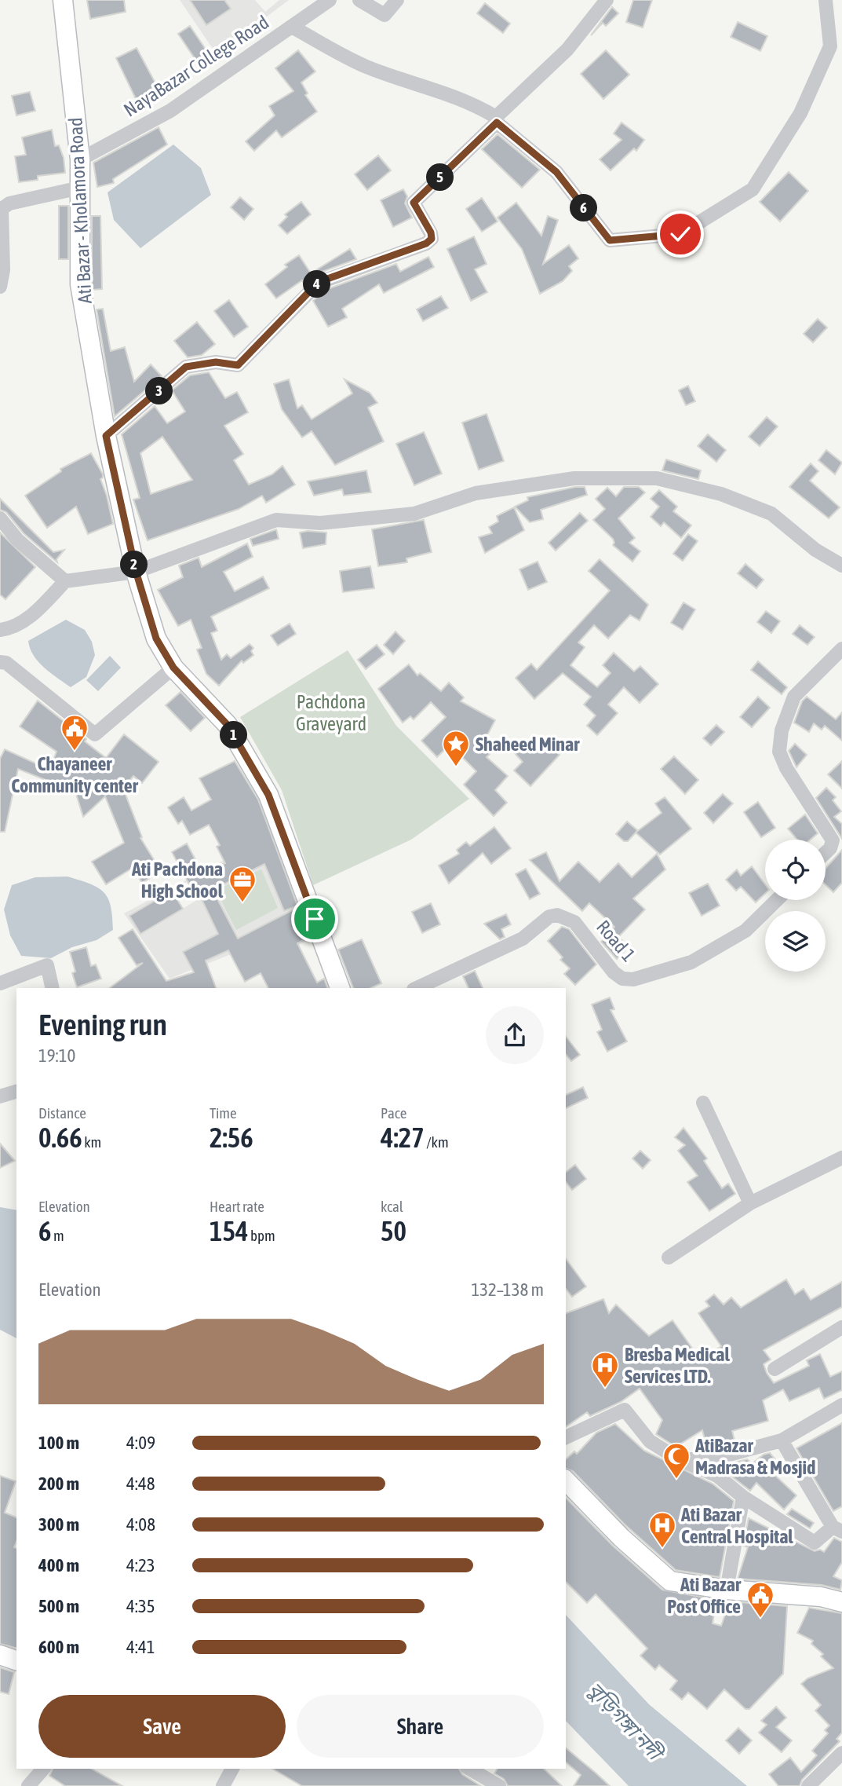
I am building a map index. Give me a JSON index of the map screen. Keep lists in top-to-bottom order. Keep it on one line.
{"streets":{"main road":["Ati Bazar - Kholamora Road"],"street":["NayaBazar College Road","Road 1"]},"crossings":[["NayaBazar College Road","Ati Bazar - Kholamora Road"]],"water":["বুড়িগঙ্গা নদী"],"parks":["Pachdona Graveyard"],"places":{"public building":["Chayaneer Community center","Ati Bazar Post Office"],"place":["Shaheed Minar"],"office":["Ati Pachdona High School"],"hospital":["Bresba Medical Services LTD.","Ati Bazar Central Hospital"],"mosque":["AtiBazar Madrasa & Mosjid"]},"page":{"pins":["5","6","4","3","2","1"],"heading":["Evening run","19:10"],"stats":[["Distance","0.66 km"],["Time","2:56"],["Pace","4:27 /km"],["Elevation","6 m"],["Heart rate","154 bpm"],["kcal","50"]],"chart":["Elevation","132–138 m"],"list":[{"name":"100 m","note":"4:09"},{"name":"200 m","note":"4:48"},{"name":"300 m","note":"4:08"},{"name":"400 m","note":"4:23"},{"name":"500 m","note":"4:35"},{"name":"600 m","note":"4:41"}],"buttons":["Save","Share"]}}
